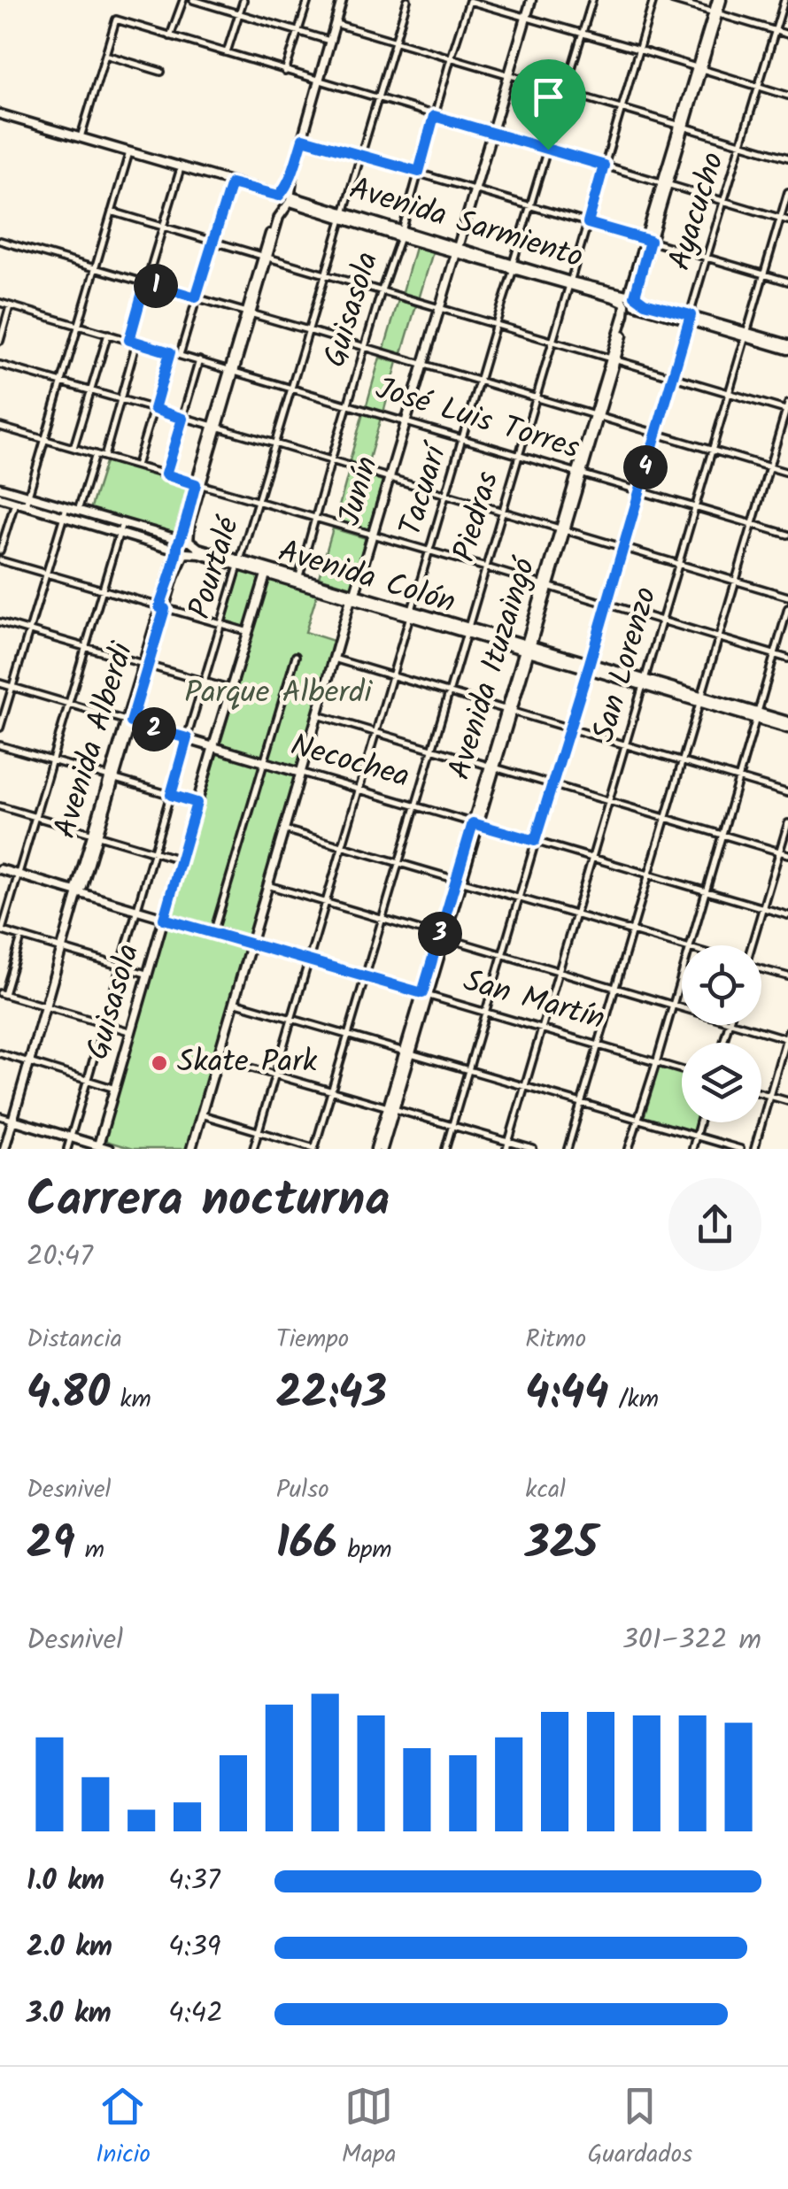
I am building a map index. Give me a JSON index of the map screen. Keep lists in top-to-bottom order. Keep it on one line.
{"streets":{"main road":["Avenida Sarmiento","Guisasola","Junín","Avenida Colón","Avenida Ituzaingó","Avenida Alberdi","Necochea","San Martín"],"street":["Ayacucho","José Luis Torres","Tacuarí","Piedras","Pourtalé","San Lorenzo"]},"crossings":[["Ayacucho","Avenida Sarmiento"],["Ayacucho","José Luis Torres"],["Ayacucho","Avenida Colón"],["Ayacucho","Necochea"],["Ayacucho","San Martín"],["Avenida Sarmiento","Guisasola"],["Avenida Sarmiento","Junín"],["Avenida Sarmiento","Tacuarí"],["Avenida Sarmiento","Piedras"],["Avenida Sarmiento","Pourtalé"],["Avenida Sarmiento","San Lorenzo"],["Avenida Sarmiento","Avenida Ituzaingó"],["Guisasola","José Luis Torres"],["Guisasola","Avenida Colón"],["Guisasola","Necochea"],["Guisasola","San Martín"],["José Luis Torres","Junín"],["José Luis Torres","Tacuarí"],["José Luis Torres","Piedras"],["José Luis Torres","Pourtalé"],["José Luis Torres","San Lorenzo"],["José Luis Torres","Avenida Ituzaingó"],["Junín","Avenida Colón"],["Junín","Necochea"],["Junín","San Martín"],["Tacuarí","Avenida Colón"],["Tacuarí","Necochea"],["Tacuarí","San Martín"],["Piedras","Avenida Colón"],["Piedras","Necochea"],["Piedras","San Martín"],["Pourtalé","Avenida Colón"],["Pourtalé","Necochea"],["Pourtalé","San Martín"],["Avenida Colón","San Lorenzo"],["Avenida Colón","Avenida Ituzaingó"],["Avenida Colón","Avenida Alberdi"],["San Lorenzo","Necochea"],["San Lorenzo","San Martín"],["Avenida Ituzaingó","Necochea"],["Avenida Ituzaingó","San Martín"],["Avenida Alberdi","Necochea"],["Avenida Alberdi","San Martín"]],"parks":["Parque Alberdi"],"places":["Skate Park"],"page":{"pins":["1","4","2","3"],"heading":["Carrera nocturna","20:47"],"stats":[["Distancia","4.80 km"],["Tiempo","22:43"],["Ritmo","4:44 /km"],["Desnivel","29 m"],["Pulso","166 bpm"],["kcal","325"]],"chart":["Desnivel","301–322 m"],"list":[{"name":"1.0 km","note":"4:37"},{"name":"2.0 km","note":"4:39"},{"name":"3.0 km","note":"4:42"}],"tabs":["Inicio","Mapa","Guardados"]}}
